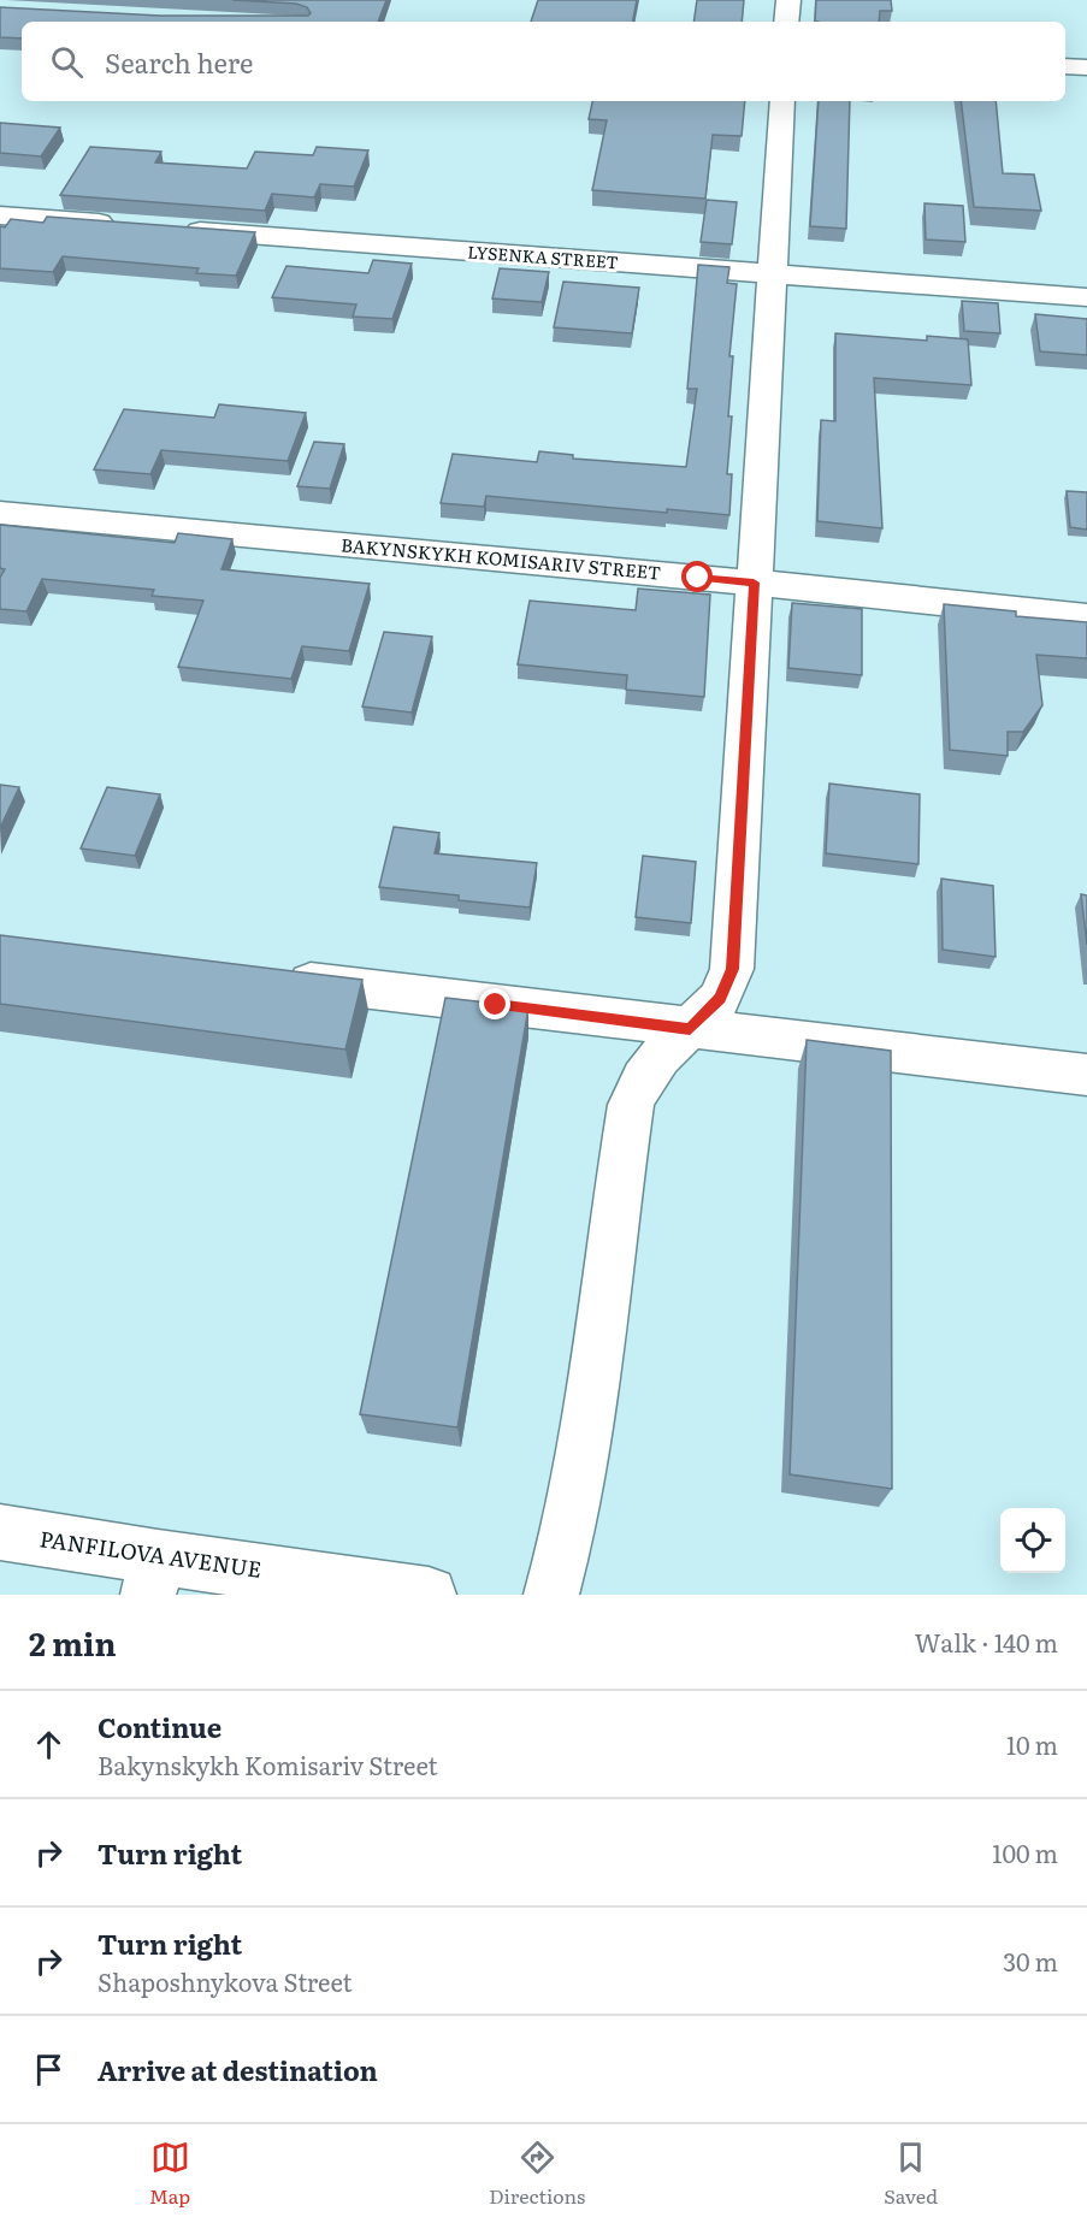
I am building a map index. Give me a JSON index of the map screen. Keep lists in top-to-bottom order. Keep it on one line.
{"streets":{"street":["LYSENKA STREET","BAKYNSKYKH KOMISARIV STREET","PANFILOVA AVENUE"]},"page":{"search":"Search here","heading":["2 min","Walk · 140 m"],"list":[["Continue","Bakynskykh Komisariv Street","10 m"],["Turn right","100 m"],["Turn right","Shaposhnykova Street","30 m"],"Arrive at destination"],"nav":["Map","Directions","Saved"]}}
